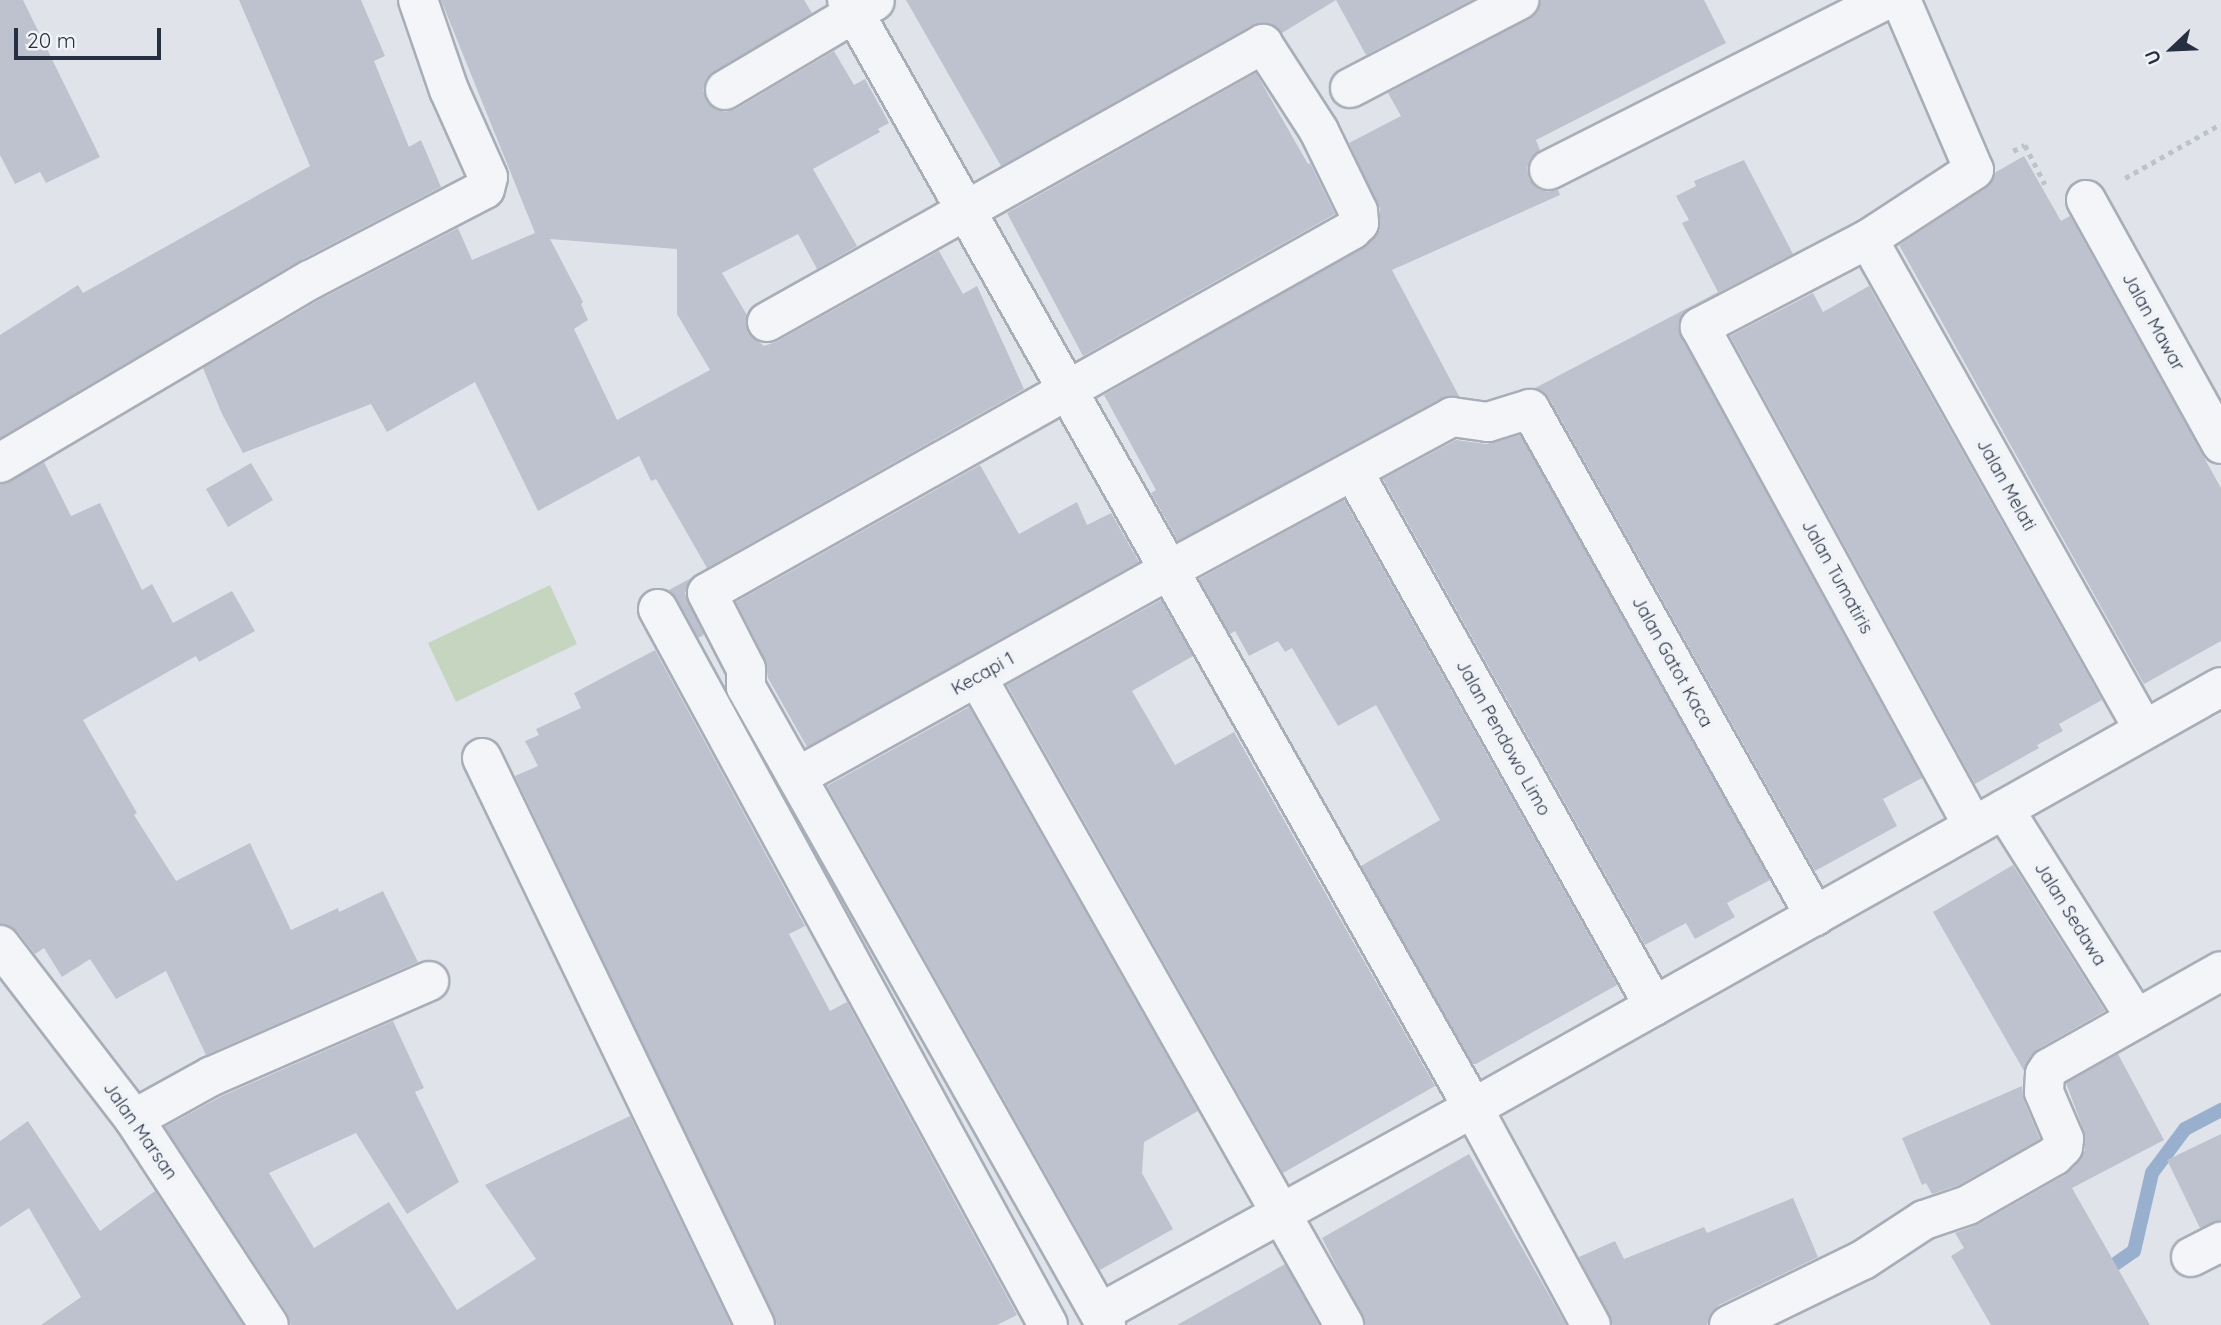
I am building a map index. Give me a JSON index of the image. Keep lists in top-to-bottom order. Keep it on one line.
{"streets":{"street":["Jalan Mawar","Jalan Melati","Jalan Tumatiris","Jalan Gatot Kaca","Kecapi 1","Jalan Pendowo Limo","Jalan Sedawa","Jalan Marsan"]},"crossings":[["Jalan Melati","Jalan Tumatiris"],["Jalan Tumatiris","Jalan Sedawa"],["Jalan Gatot Kaca","Kecapi 1"],["Kecapi 1","Jalan Pendowo Limo"]],"scale_bar":"20 m","north":"bottom left"}
